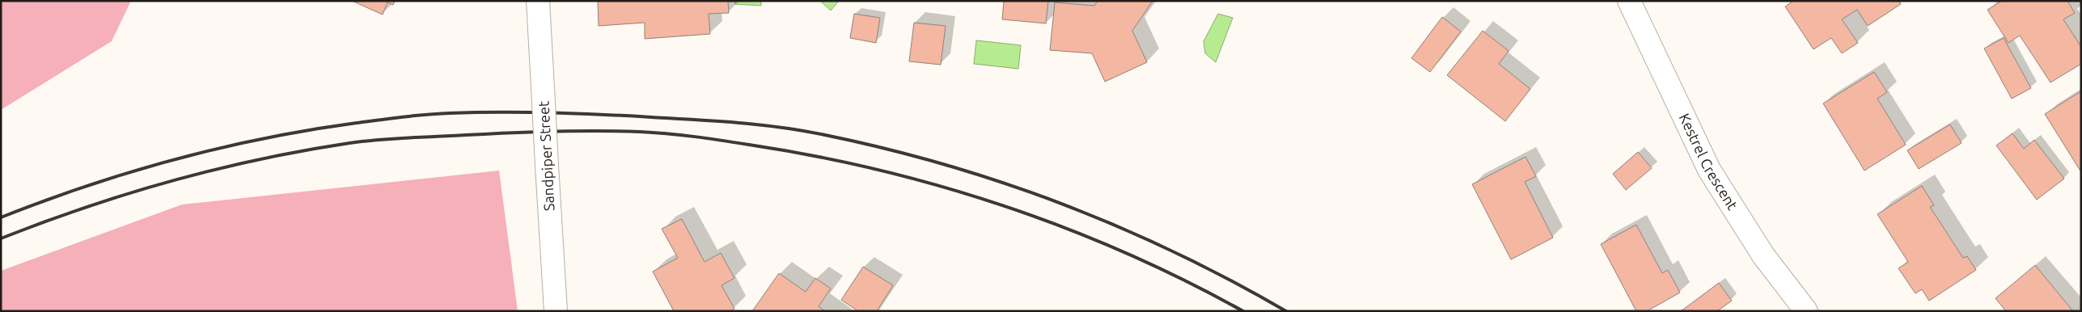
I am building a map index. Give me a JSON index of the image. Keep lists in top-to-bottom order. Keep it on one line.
{"streets":{"street":["Sandpiper Street","Kestrel Crescent"]}}
